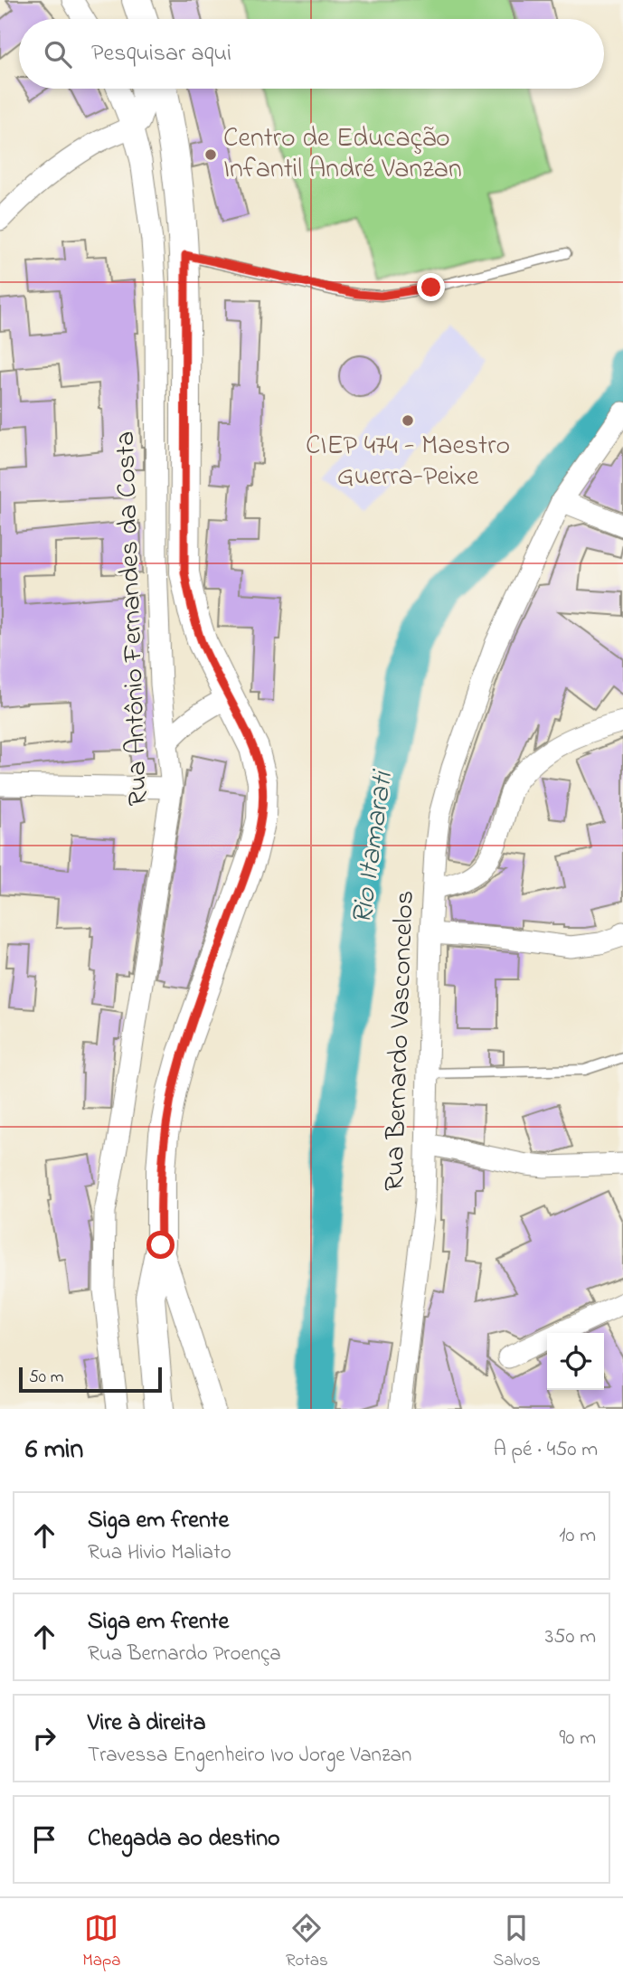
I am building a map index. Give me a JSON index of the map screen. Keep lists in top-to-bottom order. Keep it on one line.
{"streets":{"street":["Rua Antônio Fernandes da Costa","Rua Bernardo Vasconcelos"]},"water":["Rio Itamarati"],"places":["Centro de Educação Infantil André Vanzan","CIEP 474 - Maestro Guerra-Peixe"],"scale_bar":"50 m","page":{"search":"Pesquisar aqui","scale":"50 m","heading":["6 min","A pé · 450 m"],"list":[["Siga em frente","Rua Hivio Maliato","10 m"],["Siga em frente","Rua Bernardo Proença","350 m"],["Vire à direita","Travessa Engenheiro Ivo Jorge Vanzan","90 m"],"Chegada ao destino"],"nav":["Mapa","Rotas","Salvos"]}}
